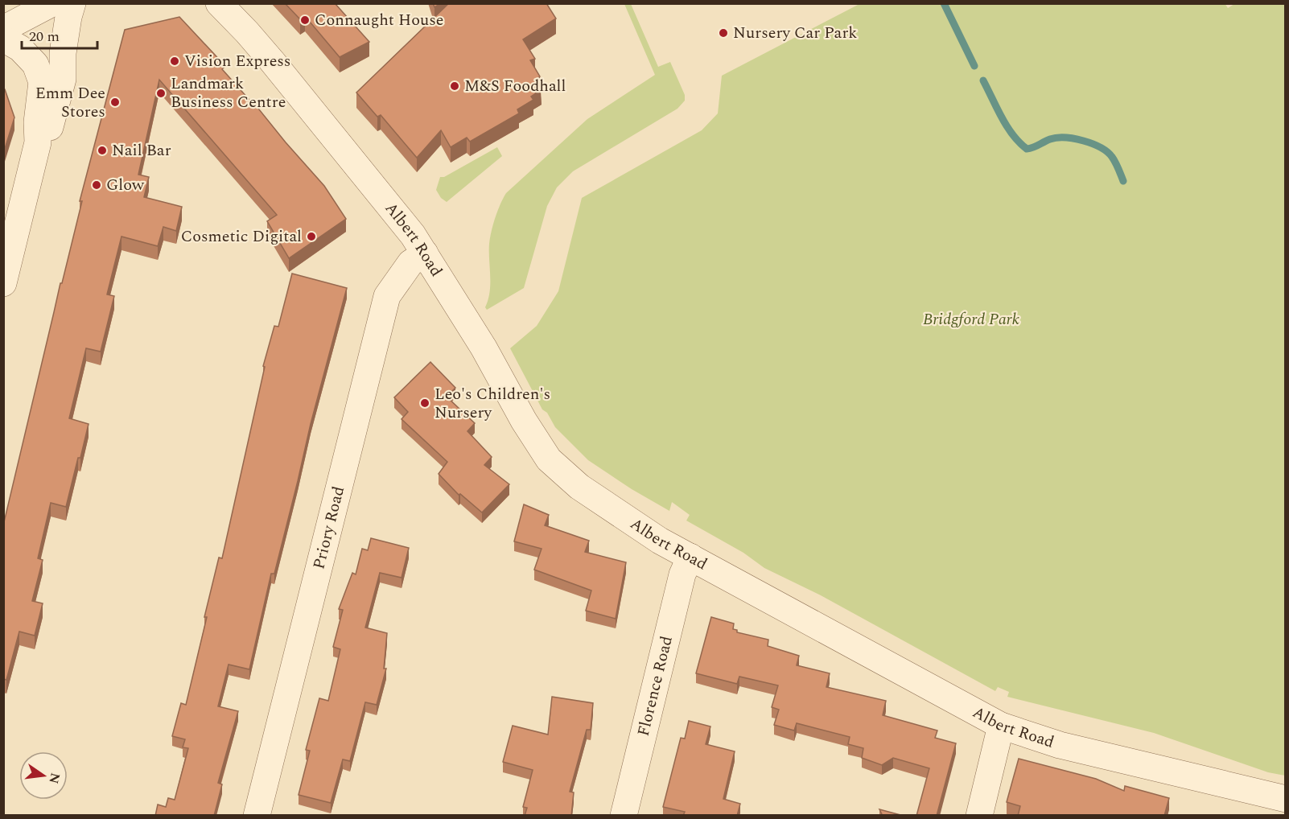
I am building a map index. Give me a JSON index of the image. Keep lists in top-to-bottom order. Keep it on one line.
{"streets":{"street":["Albert Road","Priory Road","Florence Road"]},"crossings":[["Albert Road","Priory Road"],["Albert Road","Florence Road"]],"parks":["Bridgford Park"],"places":["Connaught House","Nursery Car Park","Vision Express","M&S Foodhall","Landmark Business Centre","Emm Dee Stores","Nail Bar","Glow","Cosmetic Digital","Leo's Children's Nursery"],"scale_bar":"20 m","north":"right"}
